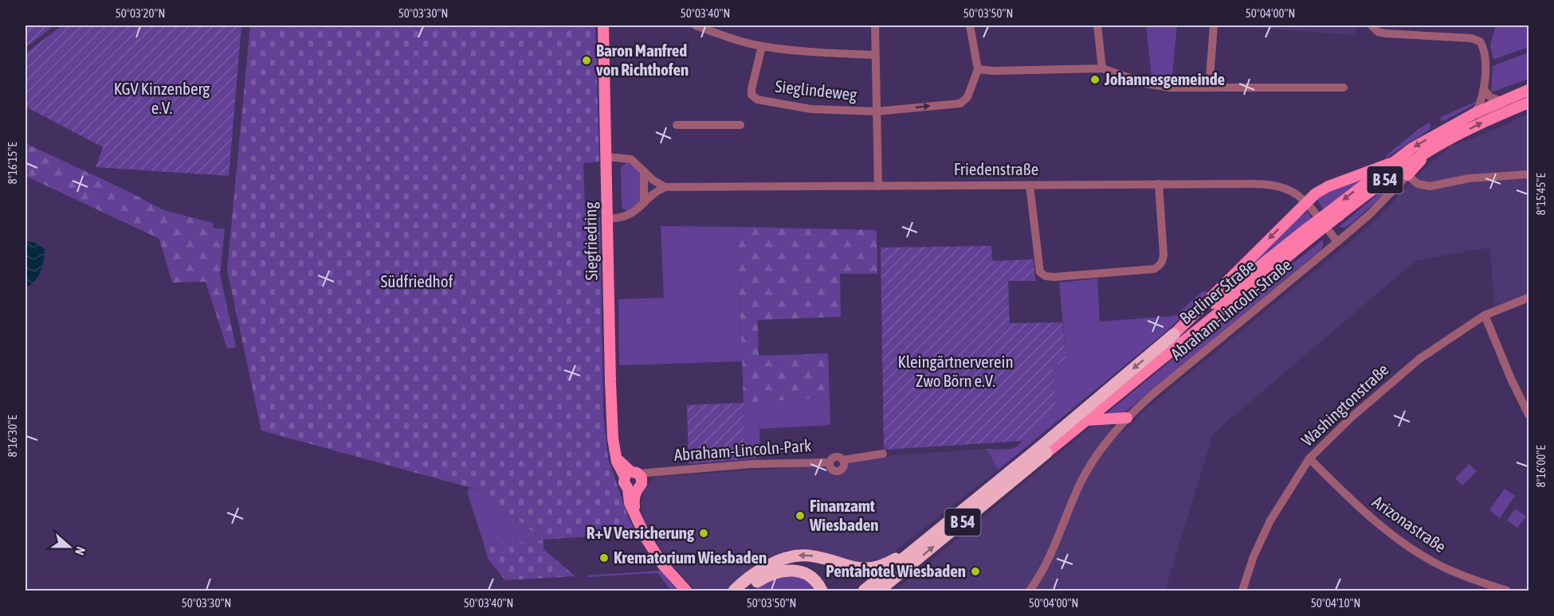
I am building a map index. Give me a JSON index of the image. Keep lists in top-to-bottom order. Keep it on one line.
{"streets":{"highway":["B 54","Berliner Straße"],"main road":["Siegfriedring"],"street":["Sieglindeweg","Friedenstraße","Abraham-Lincoln-Straße","Washingtonstraße","Abraham-Lincoln-Park","Arizonastraße"]},"crossings":[["B 54","Berliner Straße"],["Siegfriedring","Abraham-Lincoln-Park"],["Washingtonstraße","Arizonastraße"]],"one_way":["Sieglindeweg"],"parks":["KGV Kinzenberg e.V.","Südfriedhof","Kleingärtnerverein Zwo Börn e.V."],"places":["Baron Manfred von Richthofen","Johannesgemeinde","Finanzamt Wiesbaden","R+V Versicherung","Krematorium Wiesbaden","Pentahotel Wiesbaden"],"north":"right","coordinates":["50°03'20\"N","50°03'30\"N","50°03'40\"N","50°03'50\"N","50°04'00\"N","8°16'15\"E","8°15'45\"E","8°16'30\"E","8°16'00\"E","50°04'10\"N"]}
